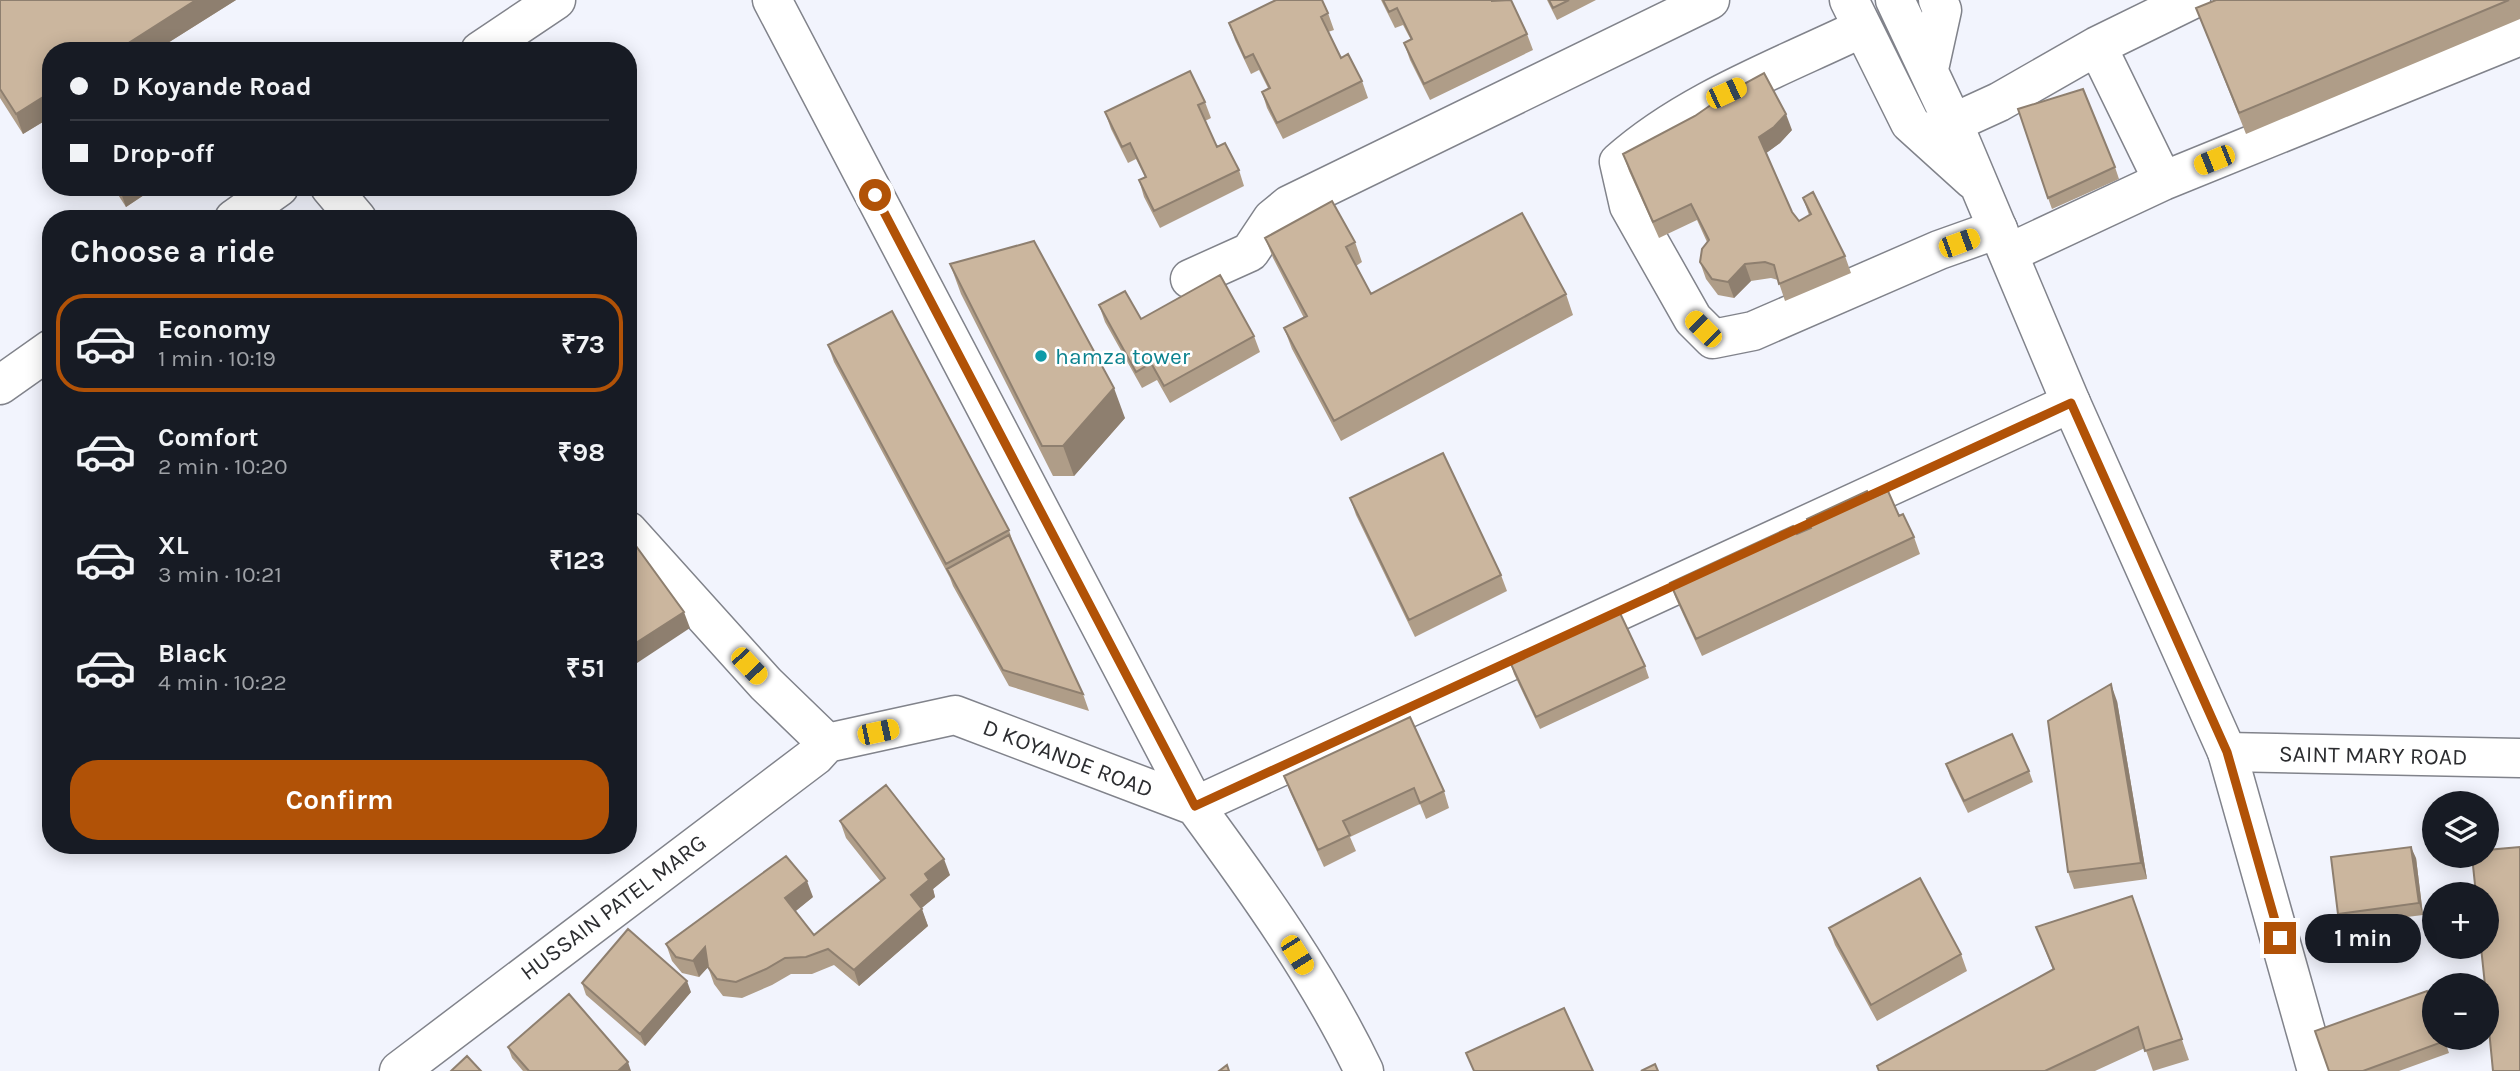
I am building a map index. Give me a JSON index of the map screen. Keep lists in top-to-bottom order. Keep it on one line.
{"streets":{"street":["SAINT MARY ROAD","D KOYANDE ROAD","HUSSAIN PATEL MARG"]},"crossings":[["D KOYANDE ROAD","HUSSAIN PATEL MARG"]],"places":["hamza tower"],"page":{"banner":["D Koyande Road","Drop-off"],"heading":"Choose a ride","list":[{"name":"Economy","note":"1 min · 10:19","value":"₹73"},{"name":"Comfort","note":"2 min · 10:20","value":"₹98"},{"name":"XL","note":"3 min · 10:21","value":"₹123"},{"name":"Black","note":"4 min · 10:22","value":"₹51"}],"buttons":"Confirm","map_buttons":["+","−"],"bubble":"1 min"}}
